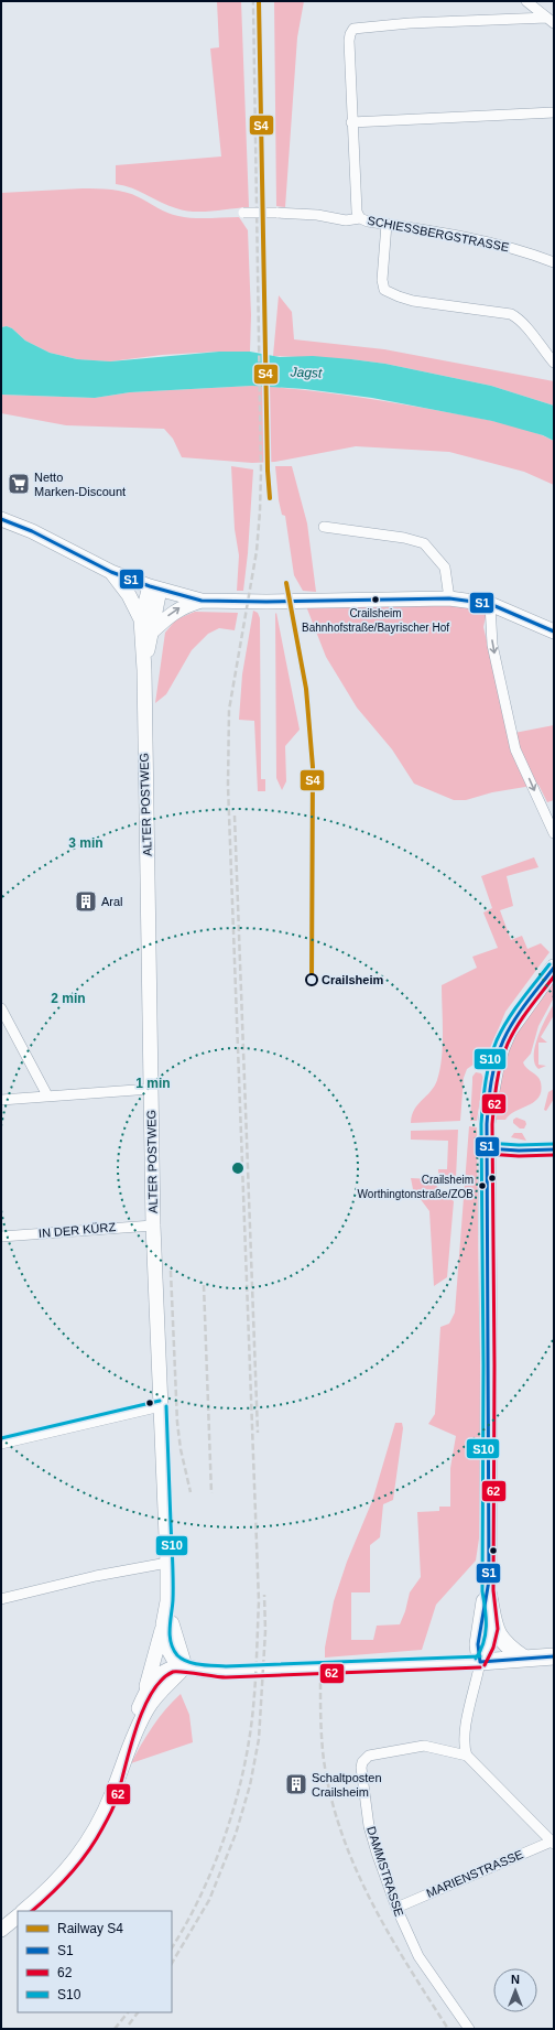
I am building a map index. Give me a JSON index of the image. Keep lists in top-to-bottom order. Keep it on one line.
{"streets":{"main road":["ALTER POSTWEG"],"street":["SCHIESSBERGSTRASSE","IN DER KÜRZ","DAMMSTRASSE","MARIENSTRASSE"]},"crossings":[["ALTER POSTWEG","IN DER KÜRZ"],["DAMMSTRASSE","MARIENSTRASSE"]],"water":["Jagst"],"places":{"supermarket":["Netto Marken-Discount"],"other":["Crailsheim Bahnhofstraße/Bayrischer Hof","Crailsheim","Crailsheim Worthingtonstraße/ZOB"],"building":["Aral","Schaltposten Crailsheim"]},"lines":["rail line S4","transit line S1","transit line S10","transit line 62"],"legend":["Railway S4","S1","62","S10"],"north":"top","rings":["3 min","2 min","1 min"]}
